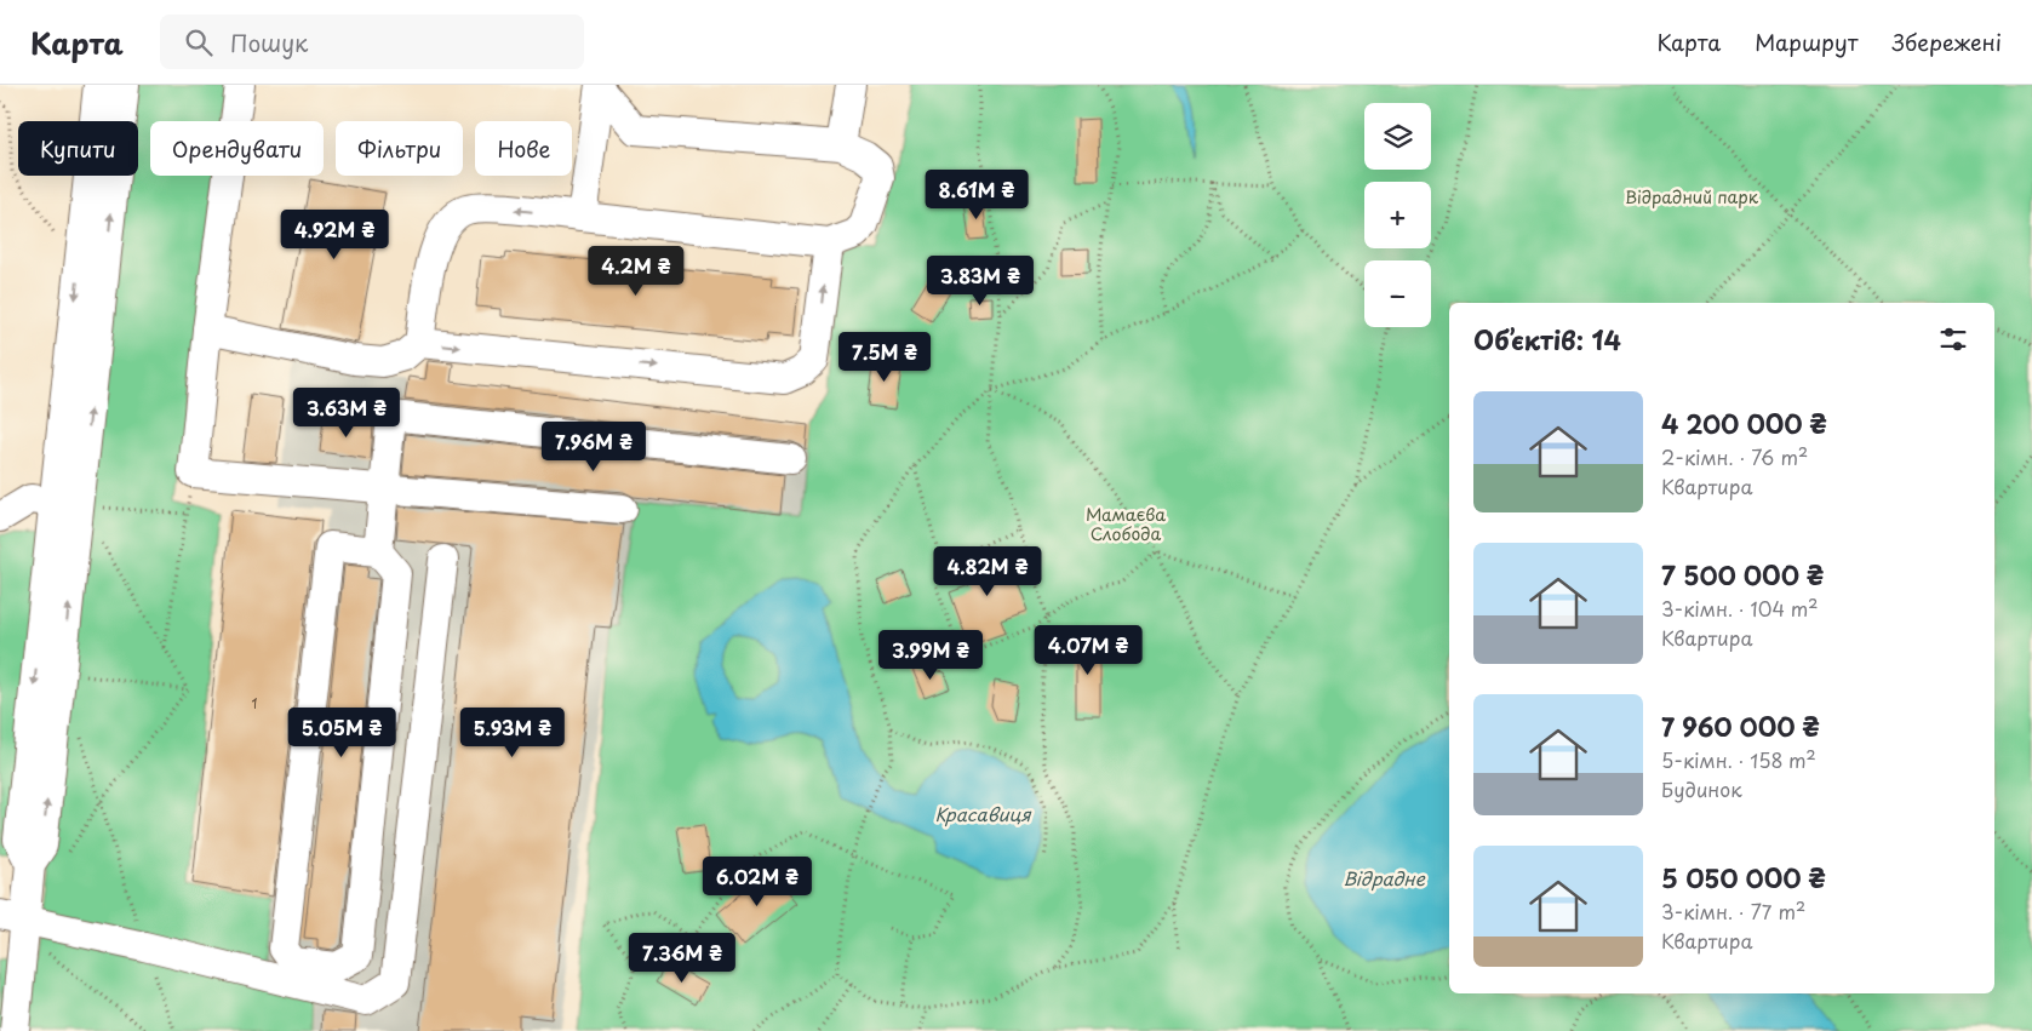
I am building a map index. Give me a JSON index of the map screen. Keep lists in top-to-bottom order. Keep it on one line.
{"water":["Красавиця","Відрадне"],"parks":["Відрадний парк","Мамаєва Слобода"],"house_numbers":["1"],"page":{"header":"Карта","search":"Пошук","nav":["Карта","Маршрут","Збережені"],"map_buttons":["+","−"],"chip":["Купити","Орендувати","Фільтри","Нове"],"price":["8.61M ₴","4.92M ₴","4.2M ₴","3.83M ₴","7.5M ₴","3.63M ₴","7.96M ₴","4.82M ₴","4.07M ₴","3.99M ₴","5.05M ₴","5.93M ₴","6.02M ₴","7.36M ₴"],"heading":"Об’єктів: 14","list":[{"name":"4 200 000 ₴","note":"2-кімн. · 76 m² · Квартира"},{"name":"7 500 000 ₴","note":"3-кімн. · 104 m² · Квартира"},{"name":"7 960 000 ₴","note":"5-кімн. · 158 m² · Будинок"},{"name":"5 050 000 ₴","note":"3-кімн. · 77 m² · Квартира"}]}}
